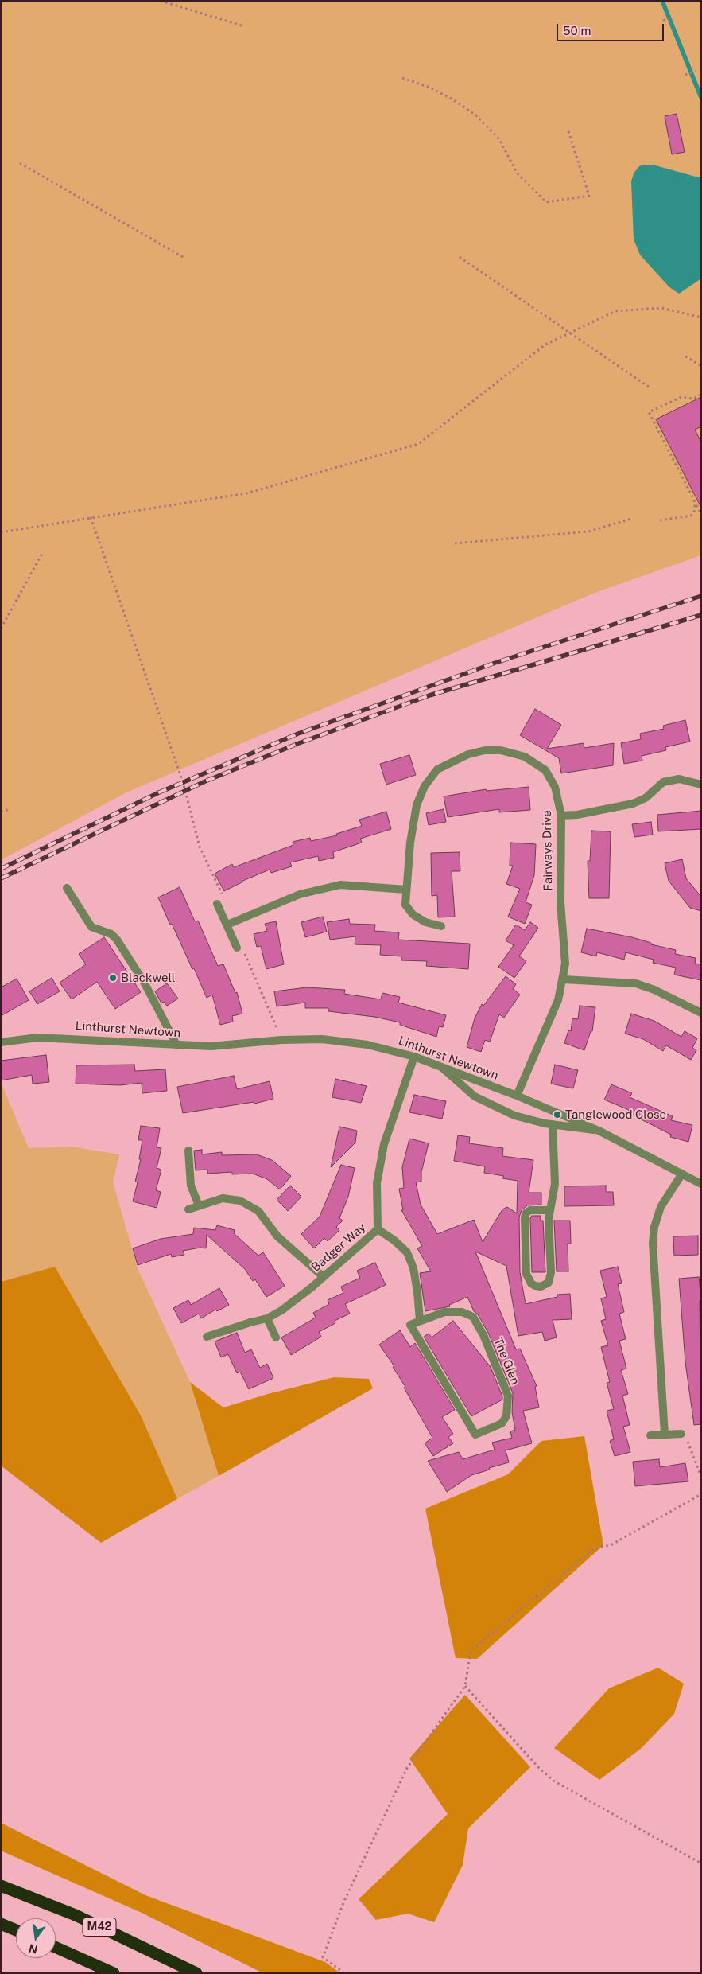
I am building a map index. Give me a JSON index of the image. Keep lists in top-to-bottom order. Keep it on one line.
{"streets":{"highway":["M42"],"street":["Fairways Drive","Linthurst Newtown","Badger Way","The Glen"]},"crossings":[["Fairways Drive","Linthurst Newtown"],["Linthurst Newtown","Badger Way"],["Badger Way","The Glen"]],"places":["Blackwell","Tanglewood Close"],"scale_bar":"50 m","north":"bottom"}
